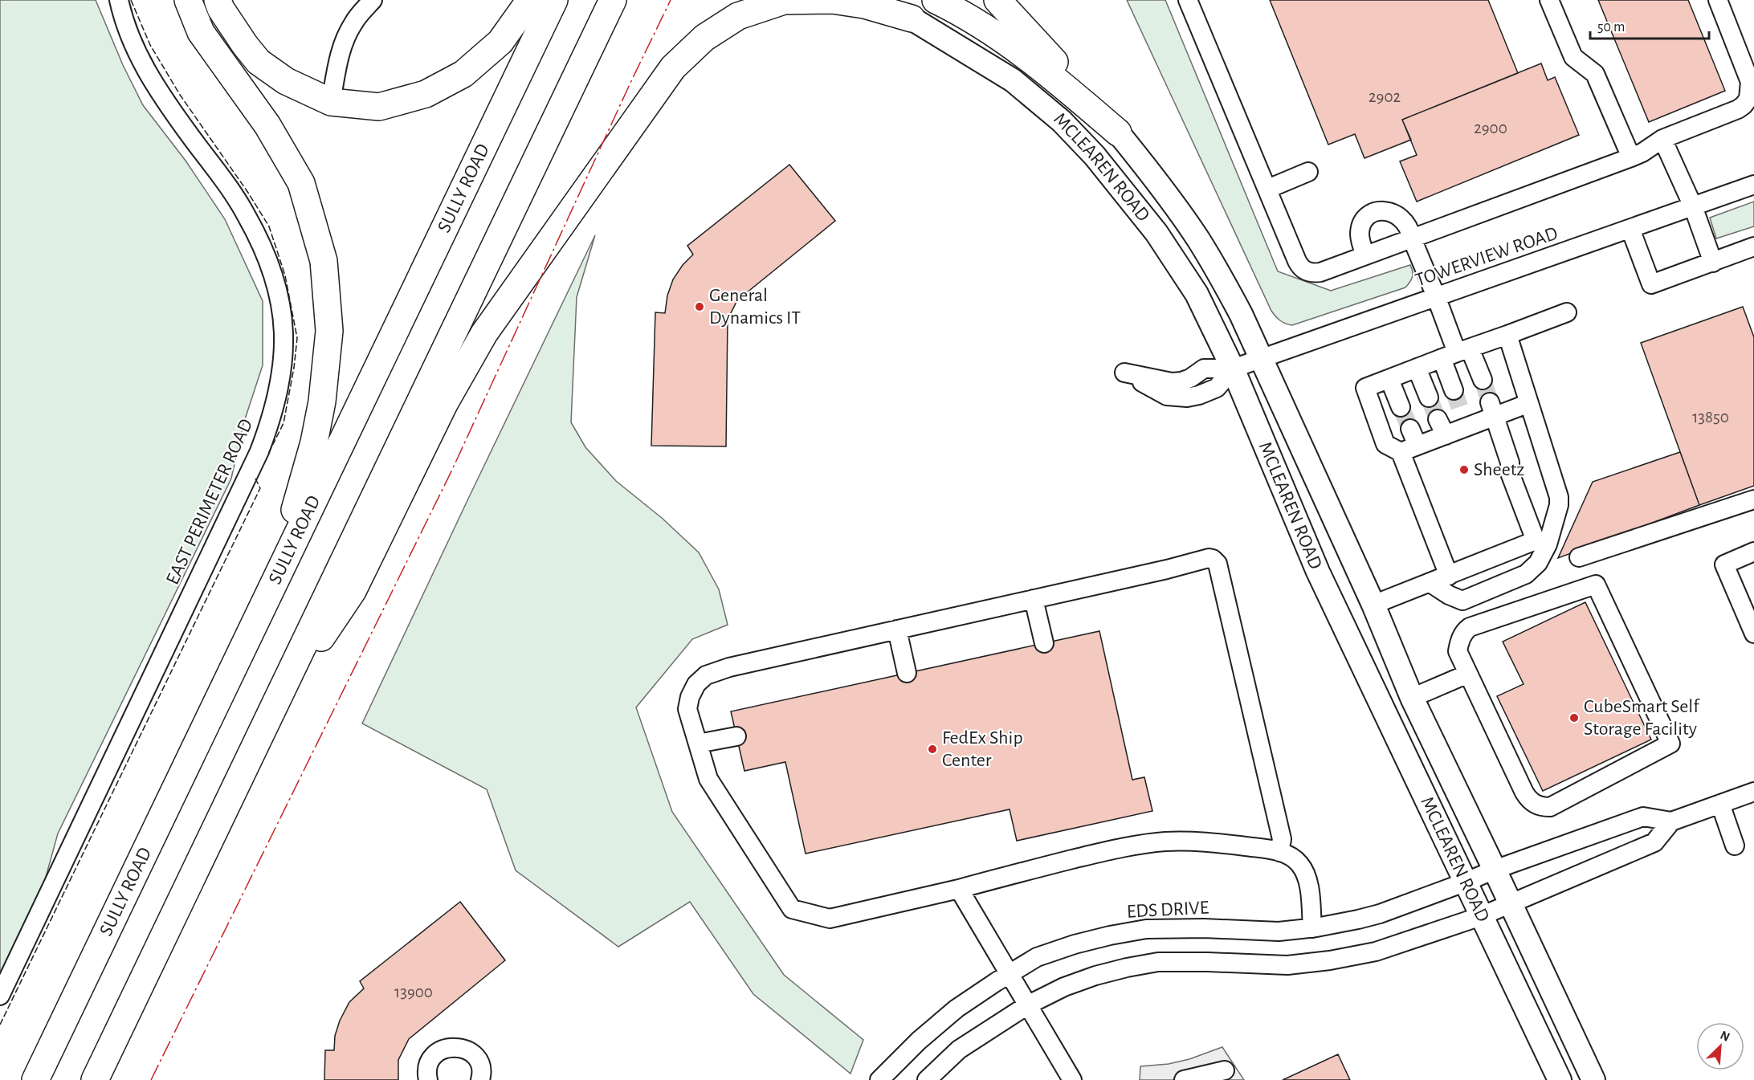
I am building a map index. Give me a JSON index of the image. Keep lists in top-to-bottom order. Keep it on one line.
{"streets":{"highway":["SULLY ROAD"],"main road":["MCLEAREN ROAD"],"street":["TOWERVIEW ROAD","EAST PERIMETER ROAD","EDS DRIVE"]},"crossings":[["MCLEAREN ROAD","TOWERVIEW ROAD"],["MCLEAREN ROAD","EDS DRIVE"]],"places":["General Dynamics IT","Sheetz","CubeSmart Self Storage Facility","FedEx Ship Center"],"house_numbers":["2902","2900","13850","13900"],"scale_bar":"50 m","north":"top right"}
